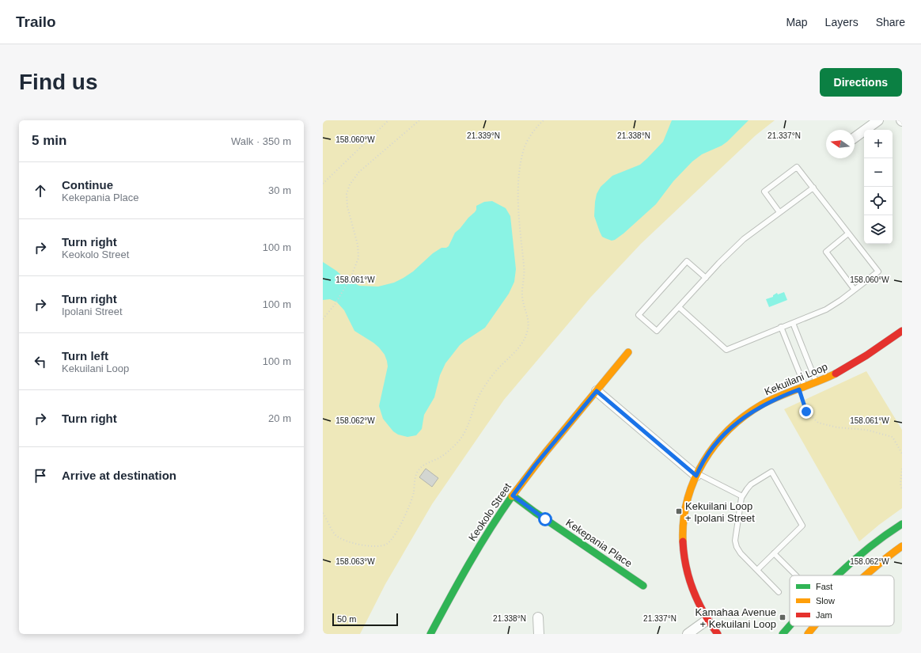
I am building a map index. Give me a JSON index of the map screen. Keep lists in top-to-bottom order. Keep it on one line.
{"streets":{"street":["Kekuilani Loop","Keokolo Street","Kekepania Place"]},"crossings":[["Keokolo Street","Kekepania Place"]],"places":{"transit":["Kekuilani Loop + Ipolani Street","Kamahaa Avenue + Kekuilani Loop"]},"legend":["Fast","Slow","Jam"],"scale_bar":"50 m","north":"left","page":{"header":"Trailo","nav":["Map","Layers","Share"],"buttons":"Directions","title":"Find us","heading":["5 min","Walk · 350 m"],"map_buttons":["+","−"],"list":[["Continue","Kekepania Place","30 m"],["Turn right","Keokolo Street","100 m"],["Turn right","Ipolani Street","100 m"],["Turn left","Kekuilani Loop","100 m"],["Turn right","20 m"],"Arrive at destination"],"scale":"50 m"},"coordinates":["21.339°N","21.338°N","21.337°N","158.060°W","158.061°W","158.062°W","158.063°W"]}
